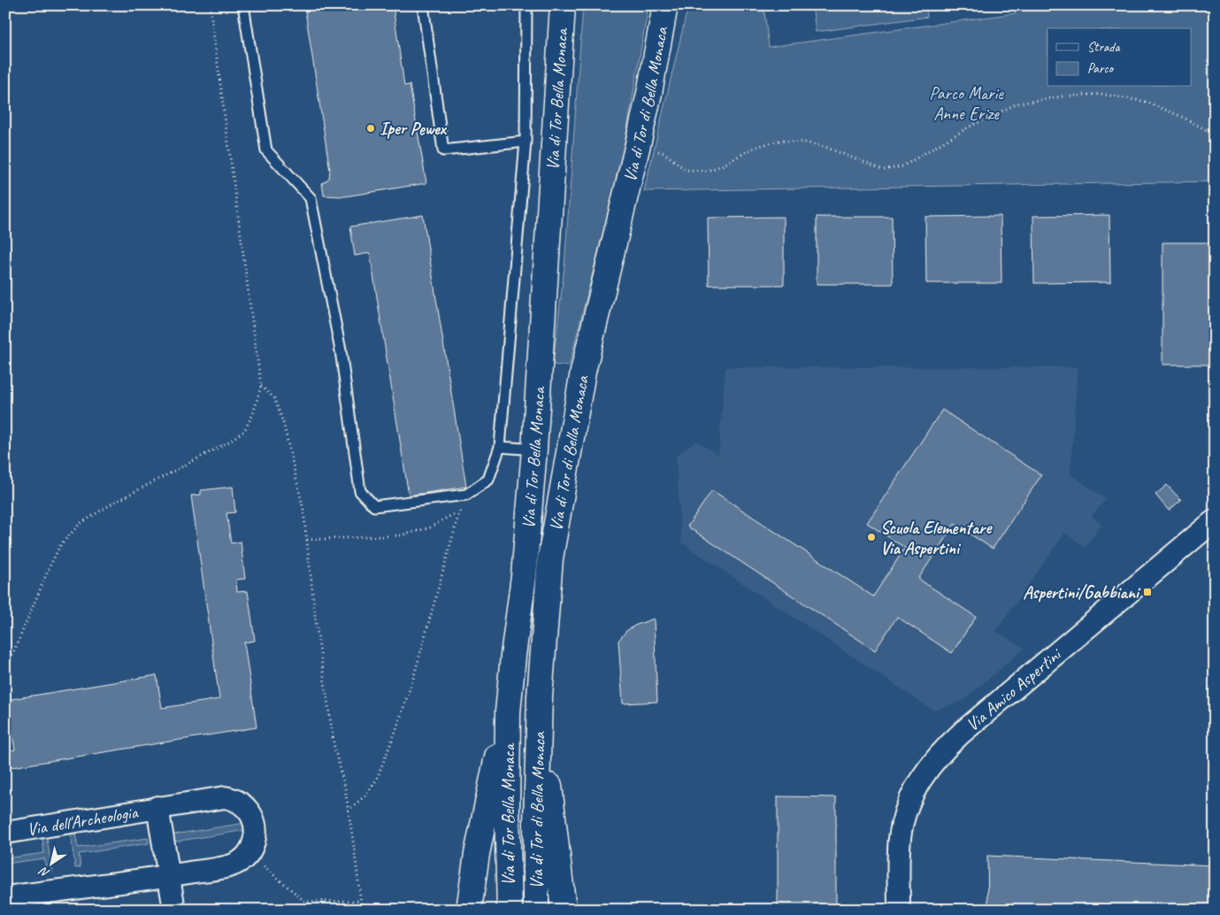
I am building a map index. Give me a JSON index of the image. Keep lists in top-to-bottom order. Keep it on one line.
{"streets":{"main road":["Via di Tor Bella Monaca","Via di Tor di Bella Monaca"],"street":["Via Amico Aspertini","Via dell'Archeologia"]},"parks":["Parco Marie Anne Erize"],"places":{"other":["Iper Pewex","Scuola Elementare Via Aspertini"],"transit":["Aspertini/Gabbiani"]},"legend":["Strada","Parco"],"north":"bottom left"}
